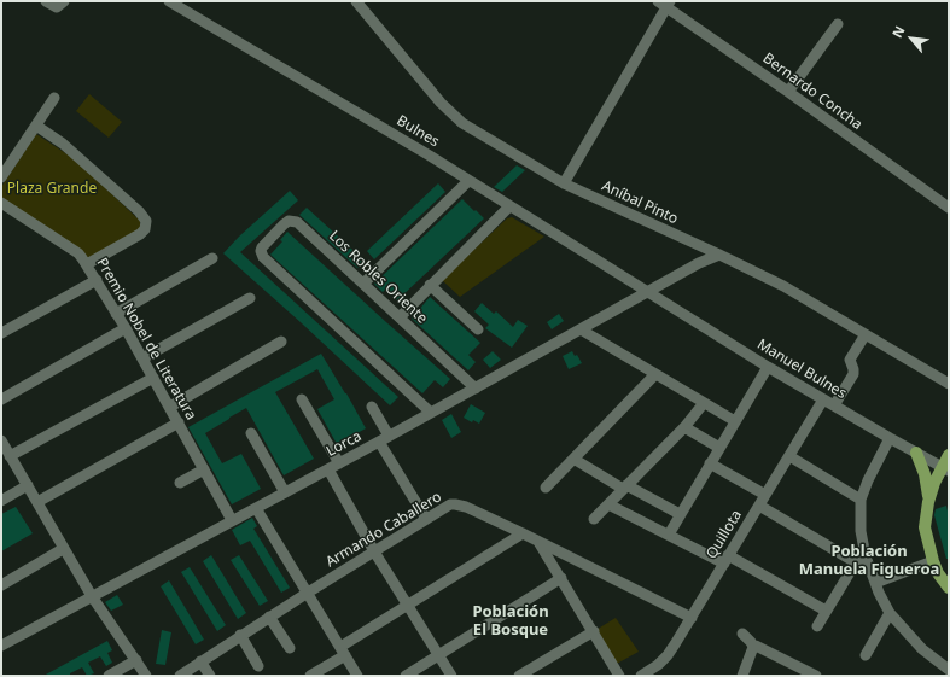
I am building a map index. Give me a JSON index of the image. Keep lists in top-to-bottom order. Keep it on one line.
{"streets":{"street":["Bernardo Concha","Bulnes","Aníbal Pinto","Los Robles Oriente","Premio Nobel de Literatura","Manuel Bulnes","Lorca","Armando Caballero","Quillota"]},"crossings":[["Bulnes","Manuel Bulnes"],["Bulnes","Lorca"],["Aníbal Pinto","Lorca"],["Los Robles Oriente","Lorca"],["Premio Nobel de Literatura","Lorca"],["Manuel Bulnes","Lorca"],["Manuel Bulnes","Quillota"],["Armando Caballero","Quillota"]],"districts":["Población Manuela Figueroa","Población El Bosque"],"parks":["Plaza Grande"],"north":"top left"}
